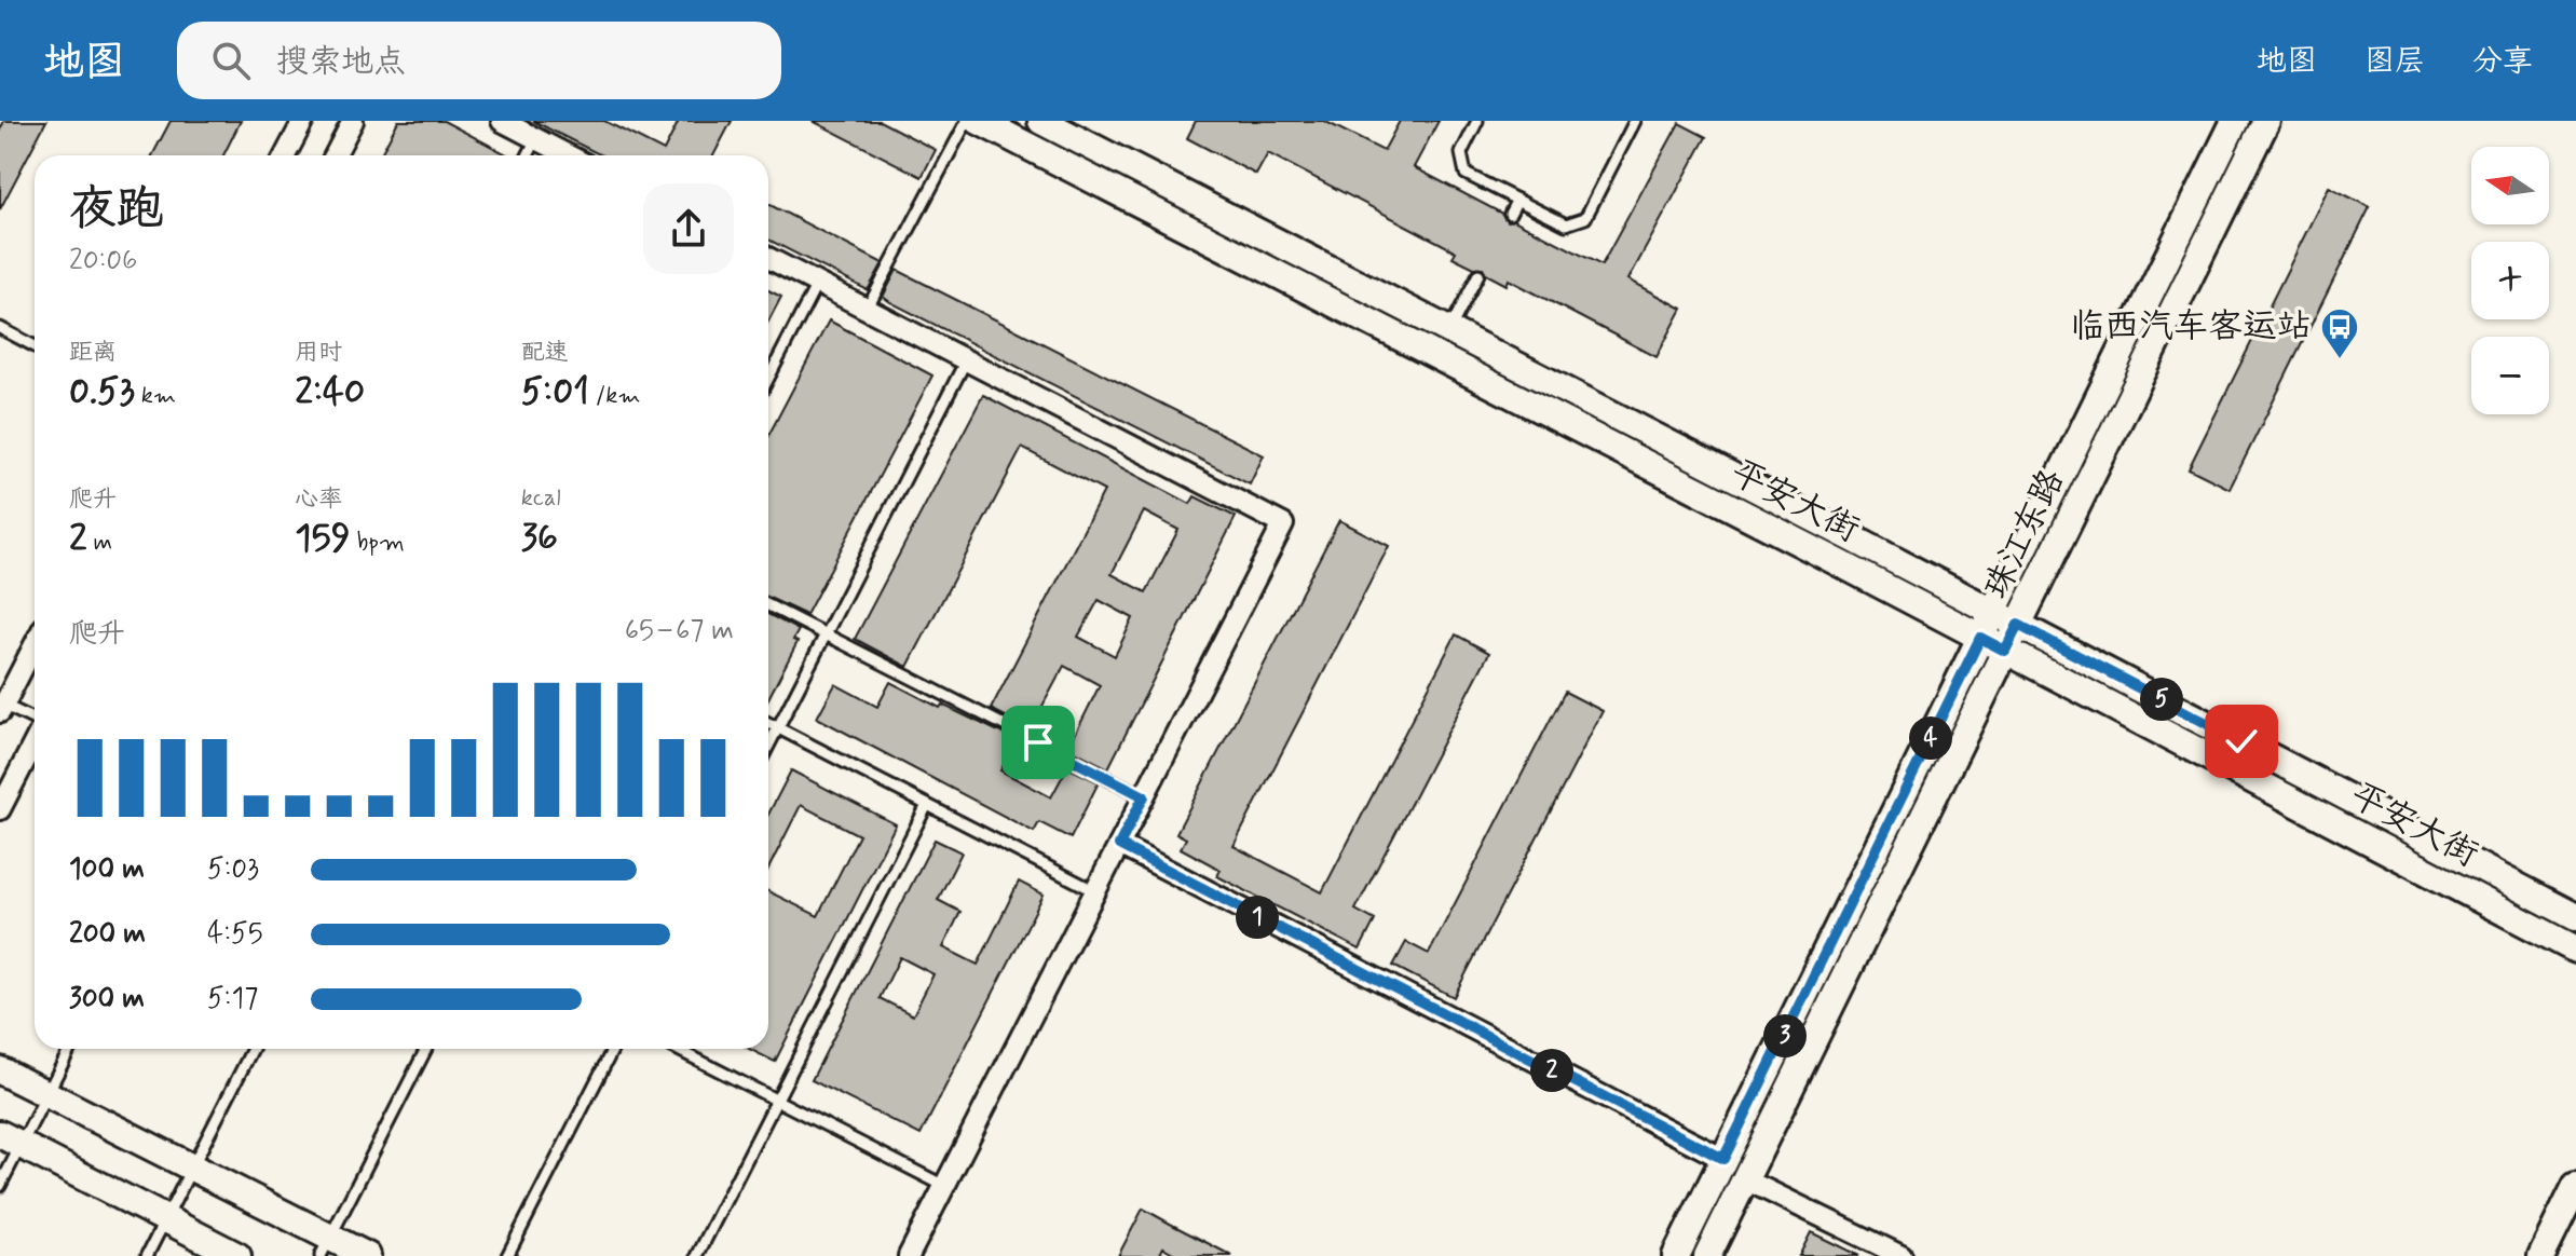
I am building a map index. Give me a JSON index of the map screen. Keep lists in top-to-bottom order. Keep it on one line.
{"streets":{"main road":["平安大街","珠江东路"]},"crossings":[["平安大街","珠江东路"]],"places":{"bus stop":["临西汽车客运站"]},"north":"left","page":{"header":"地图","search":"搜索地点","nav":["地图","图层","分享"],"map_buttons":["+","−"],"heading":["夜跑","20:06"],"stats":[["距离","0.53 km"],["用时","2:40"],["配速","5:01 /km"],["爬升","2 m"],["心率","159 bpm"],["kcal","36"]],"chart":["爬升","65–67 m"],"pins":["5","4","1","3","2"],"list":[{"name":"100 m","note":"5:03"},{"name":"200 m","note":"4:55"},{"name":"300 m","note":"5:17"}]}}
